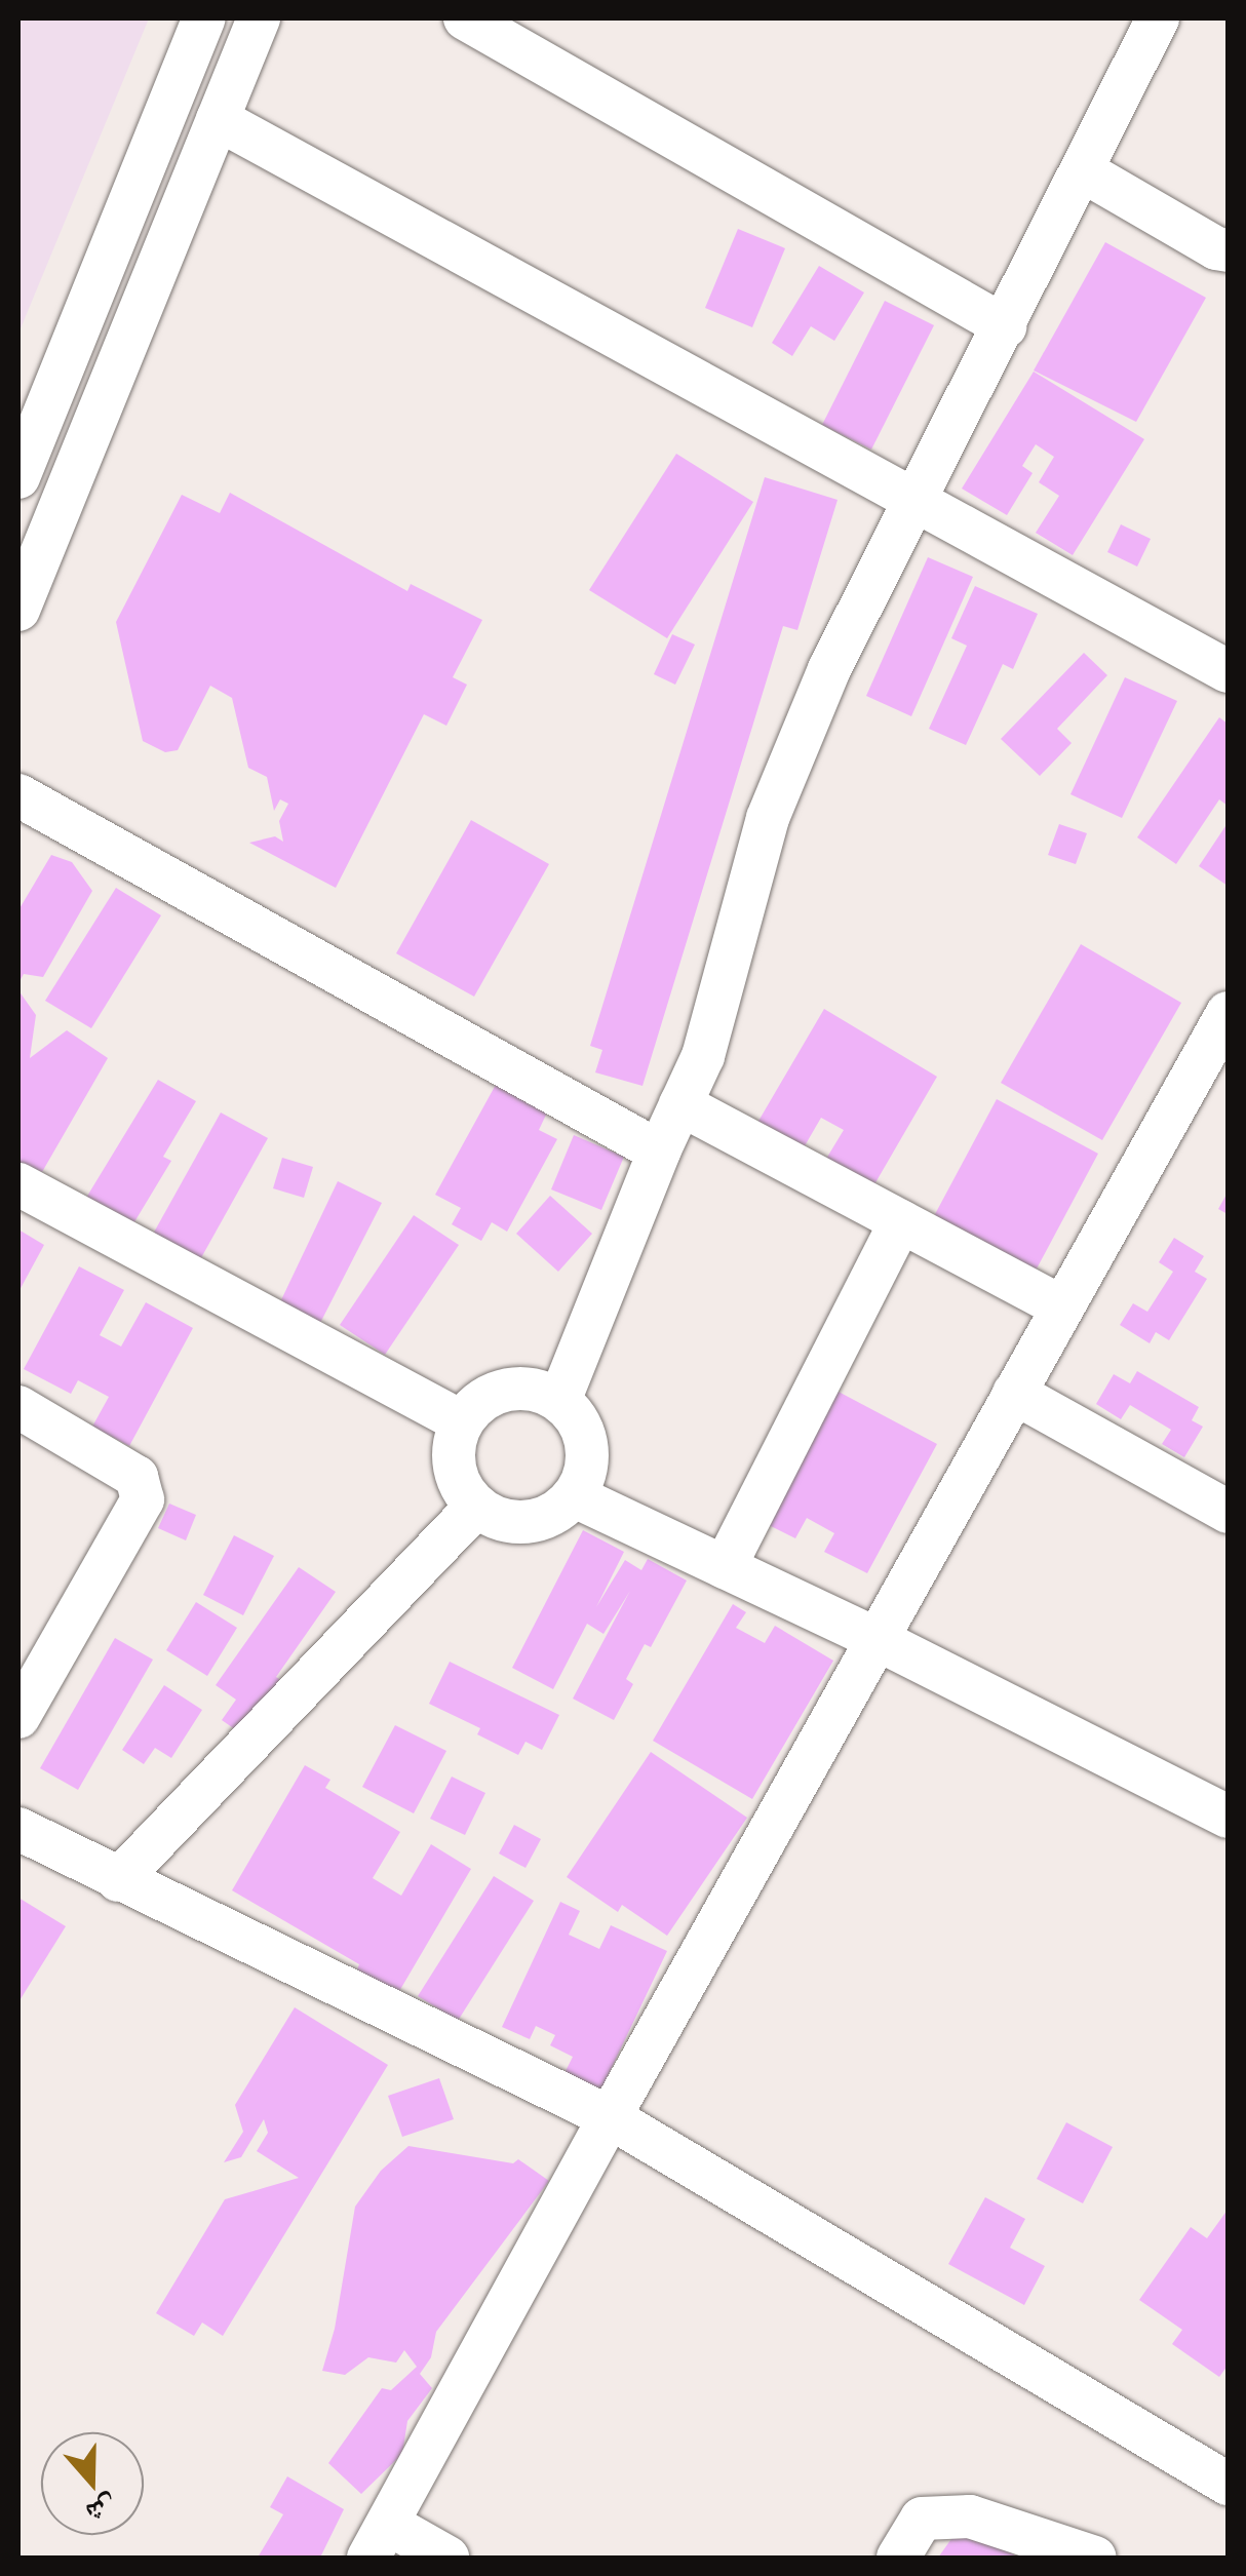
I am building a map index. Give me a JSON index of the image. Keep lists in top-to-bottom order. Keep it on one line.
{"north":"bottom"}
